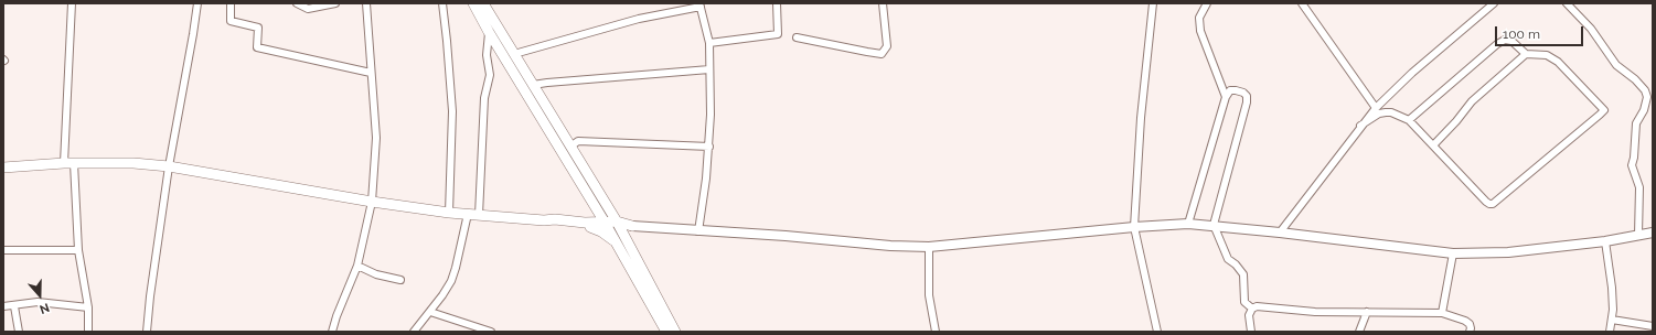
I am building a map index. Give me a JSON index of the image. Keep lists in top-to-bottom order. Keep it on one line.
{"scale_bar":"100 m","north":"bottom"}
